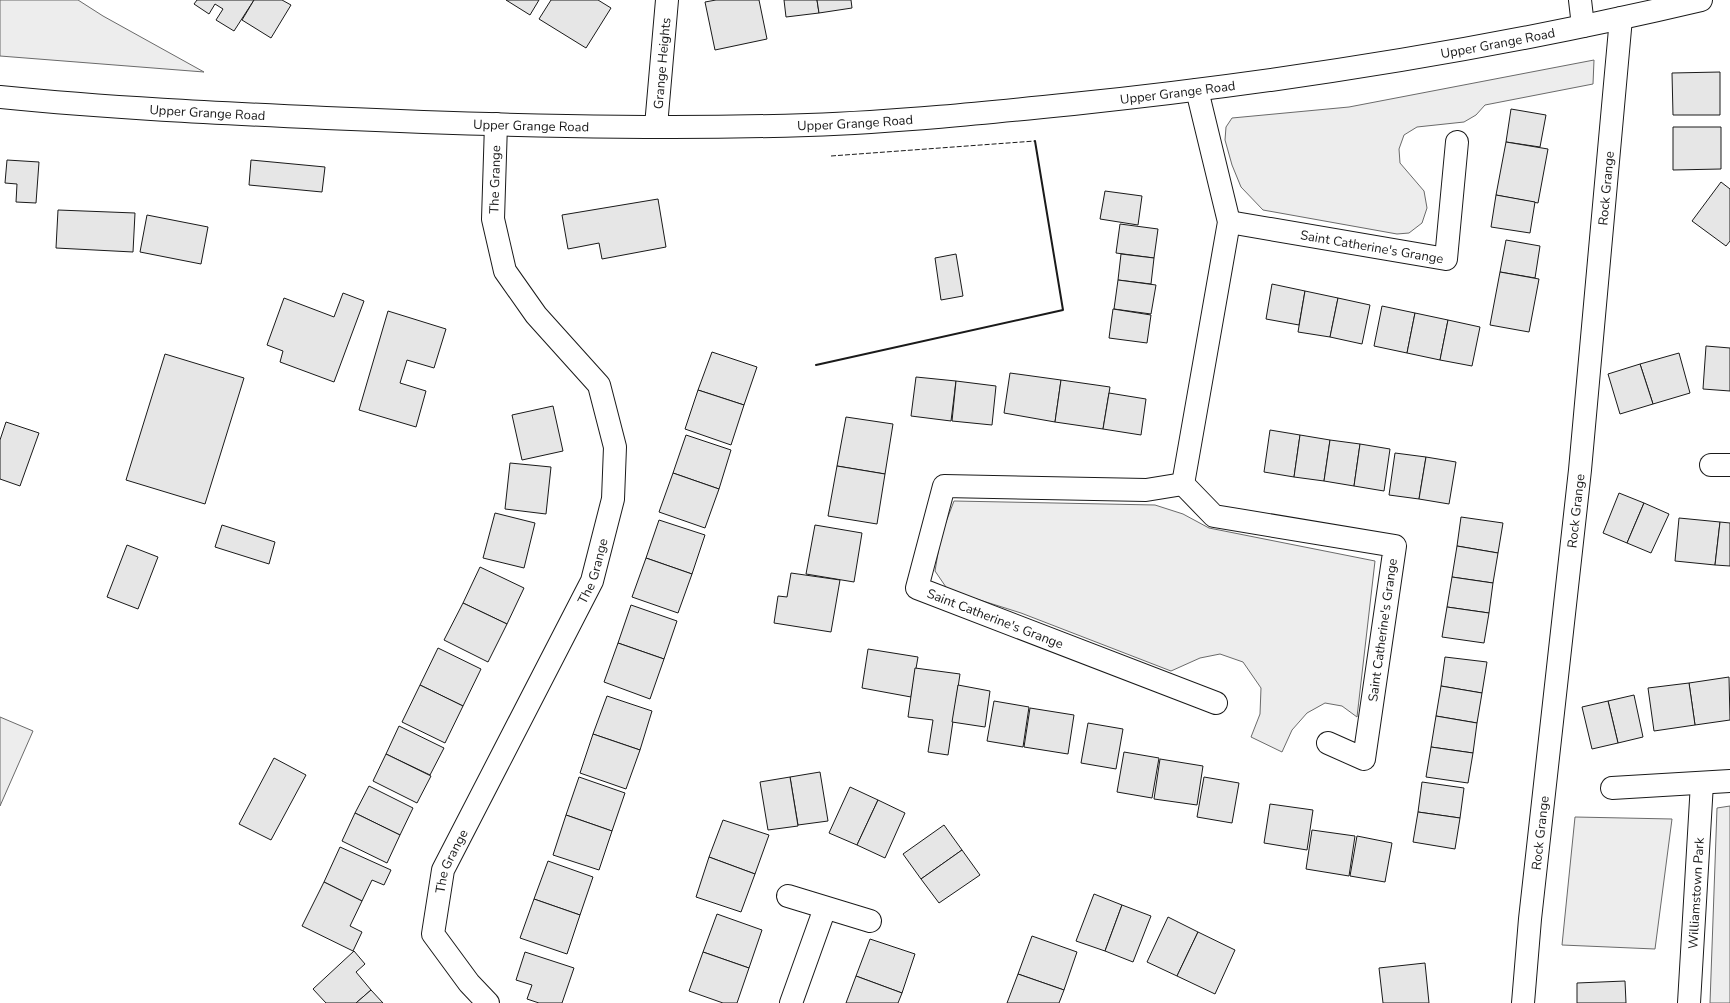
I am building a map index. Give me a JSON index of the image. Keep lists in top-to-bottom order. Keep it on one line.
{"streets":{"street":["Upper Grange Road","Grange Heights","The Grange","Rock Grange","Saint Catherine's Grange","Williamstown Park"]},"crossings":[["Upper Grange Road","Grange Heights"],["Upper Grange Road","The Grange"],["Upper Grange Road","Rock Grange"]]}
